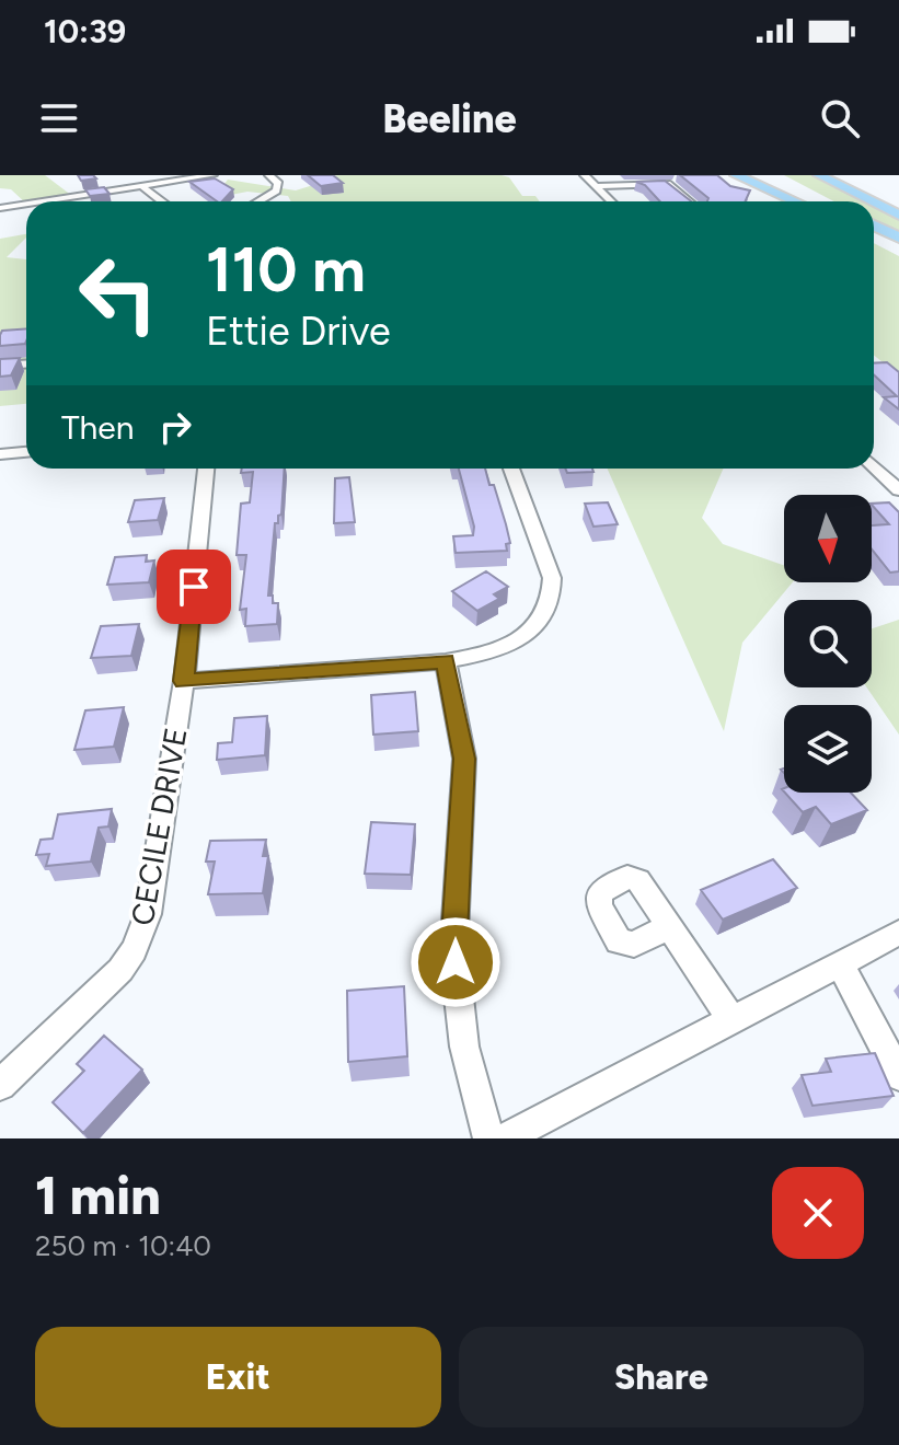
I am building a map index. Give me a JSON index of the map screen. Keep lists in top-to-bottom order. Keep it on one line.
{"streets":{"street":["CECILE DRIVE"]},"north":"bottom","page":{"status":"10:39","header":"Beeline","turn":["110 m","Ettie Drive"],"then":"Then","heading":["1 min","250 m · 10:40"],"buttons":["Exit","Share"]}}
